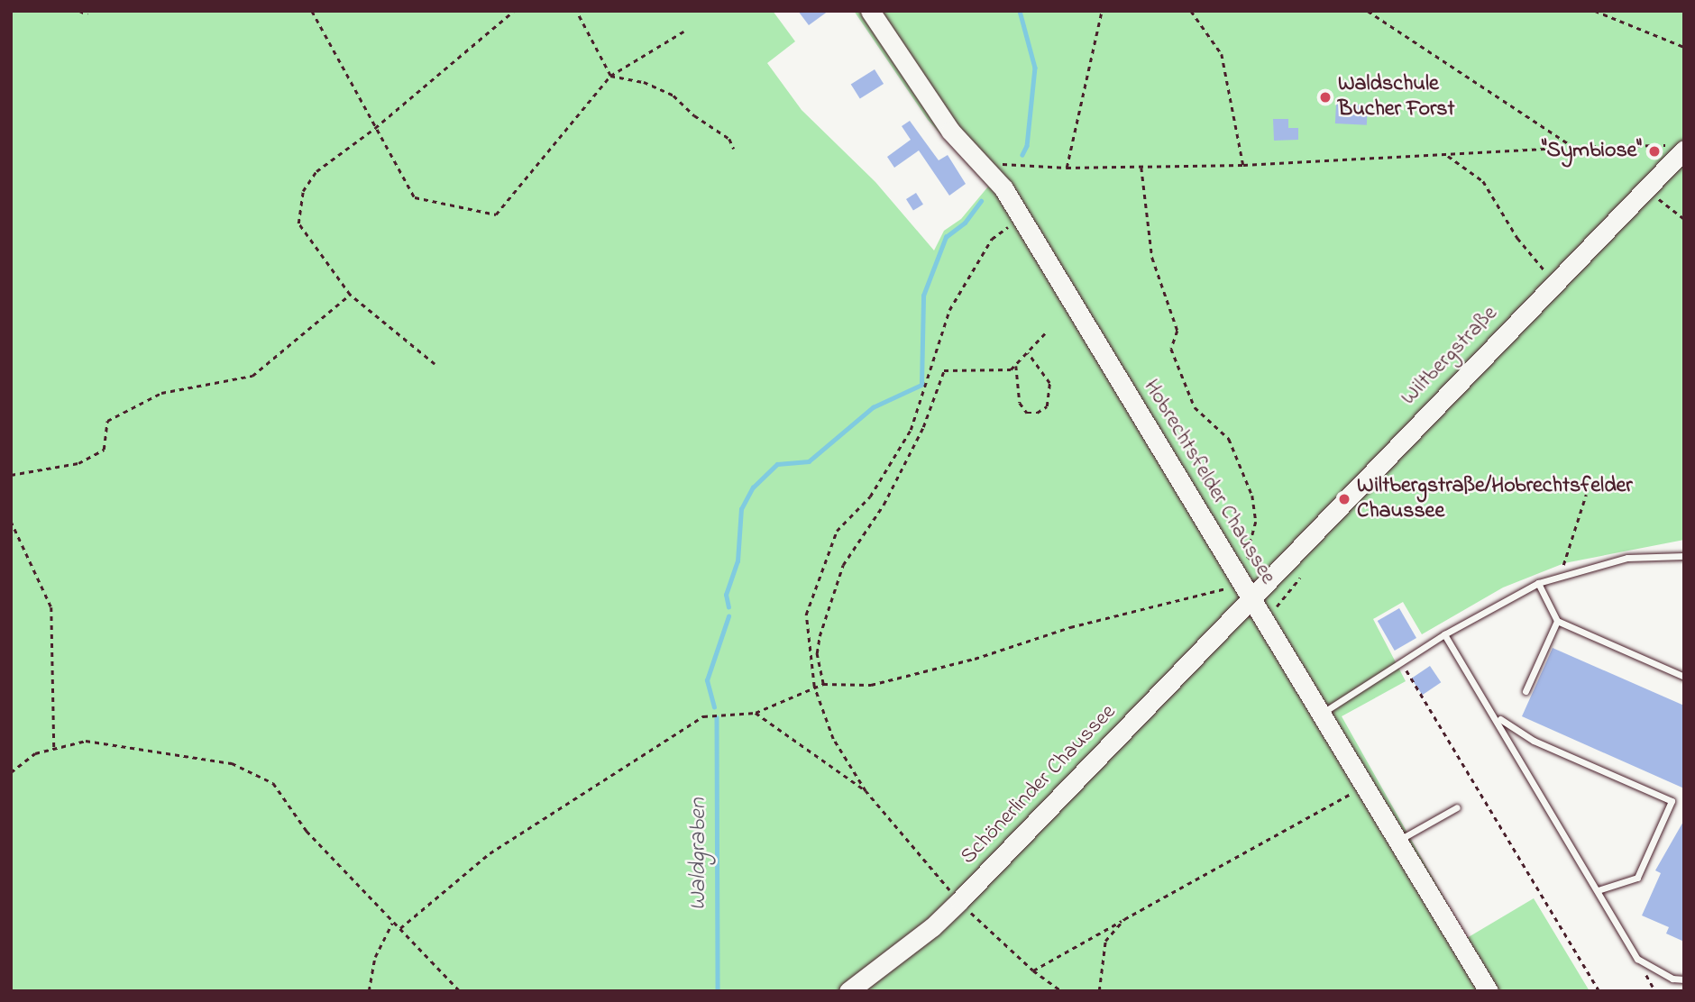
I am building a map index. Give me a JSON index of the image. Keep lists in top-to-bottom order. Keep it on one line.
{"streets":{"main road":["Wiltbergstraße","Hobrechtsfelder Chaussee","Schönerlinder Chaussee"]},"crossings":[["Wiltbergstraße","Hobrechtsfelder Chaussee"],["Wiltbergstraße","Schönerlinder Chaussee"],["Hobrechtsfelder Chaussee","Schönerlinder Chaussee"]],"water":["Waldgraben"],"places":["Waldschule Bucher Forst","\"Symbiose\"","Wiltbergstraße/Hobrechtsfelder Chaussee"]}
